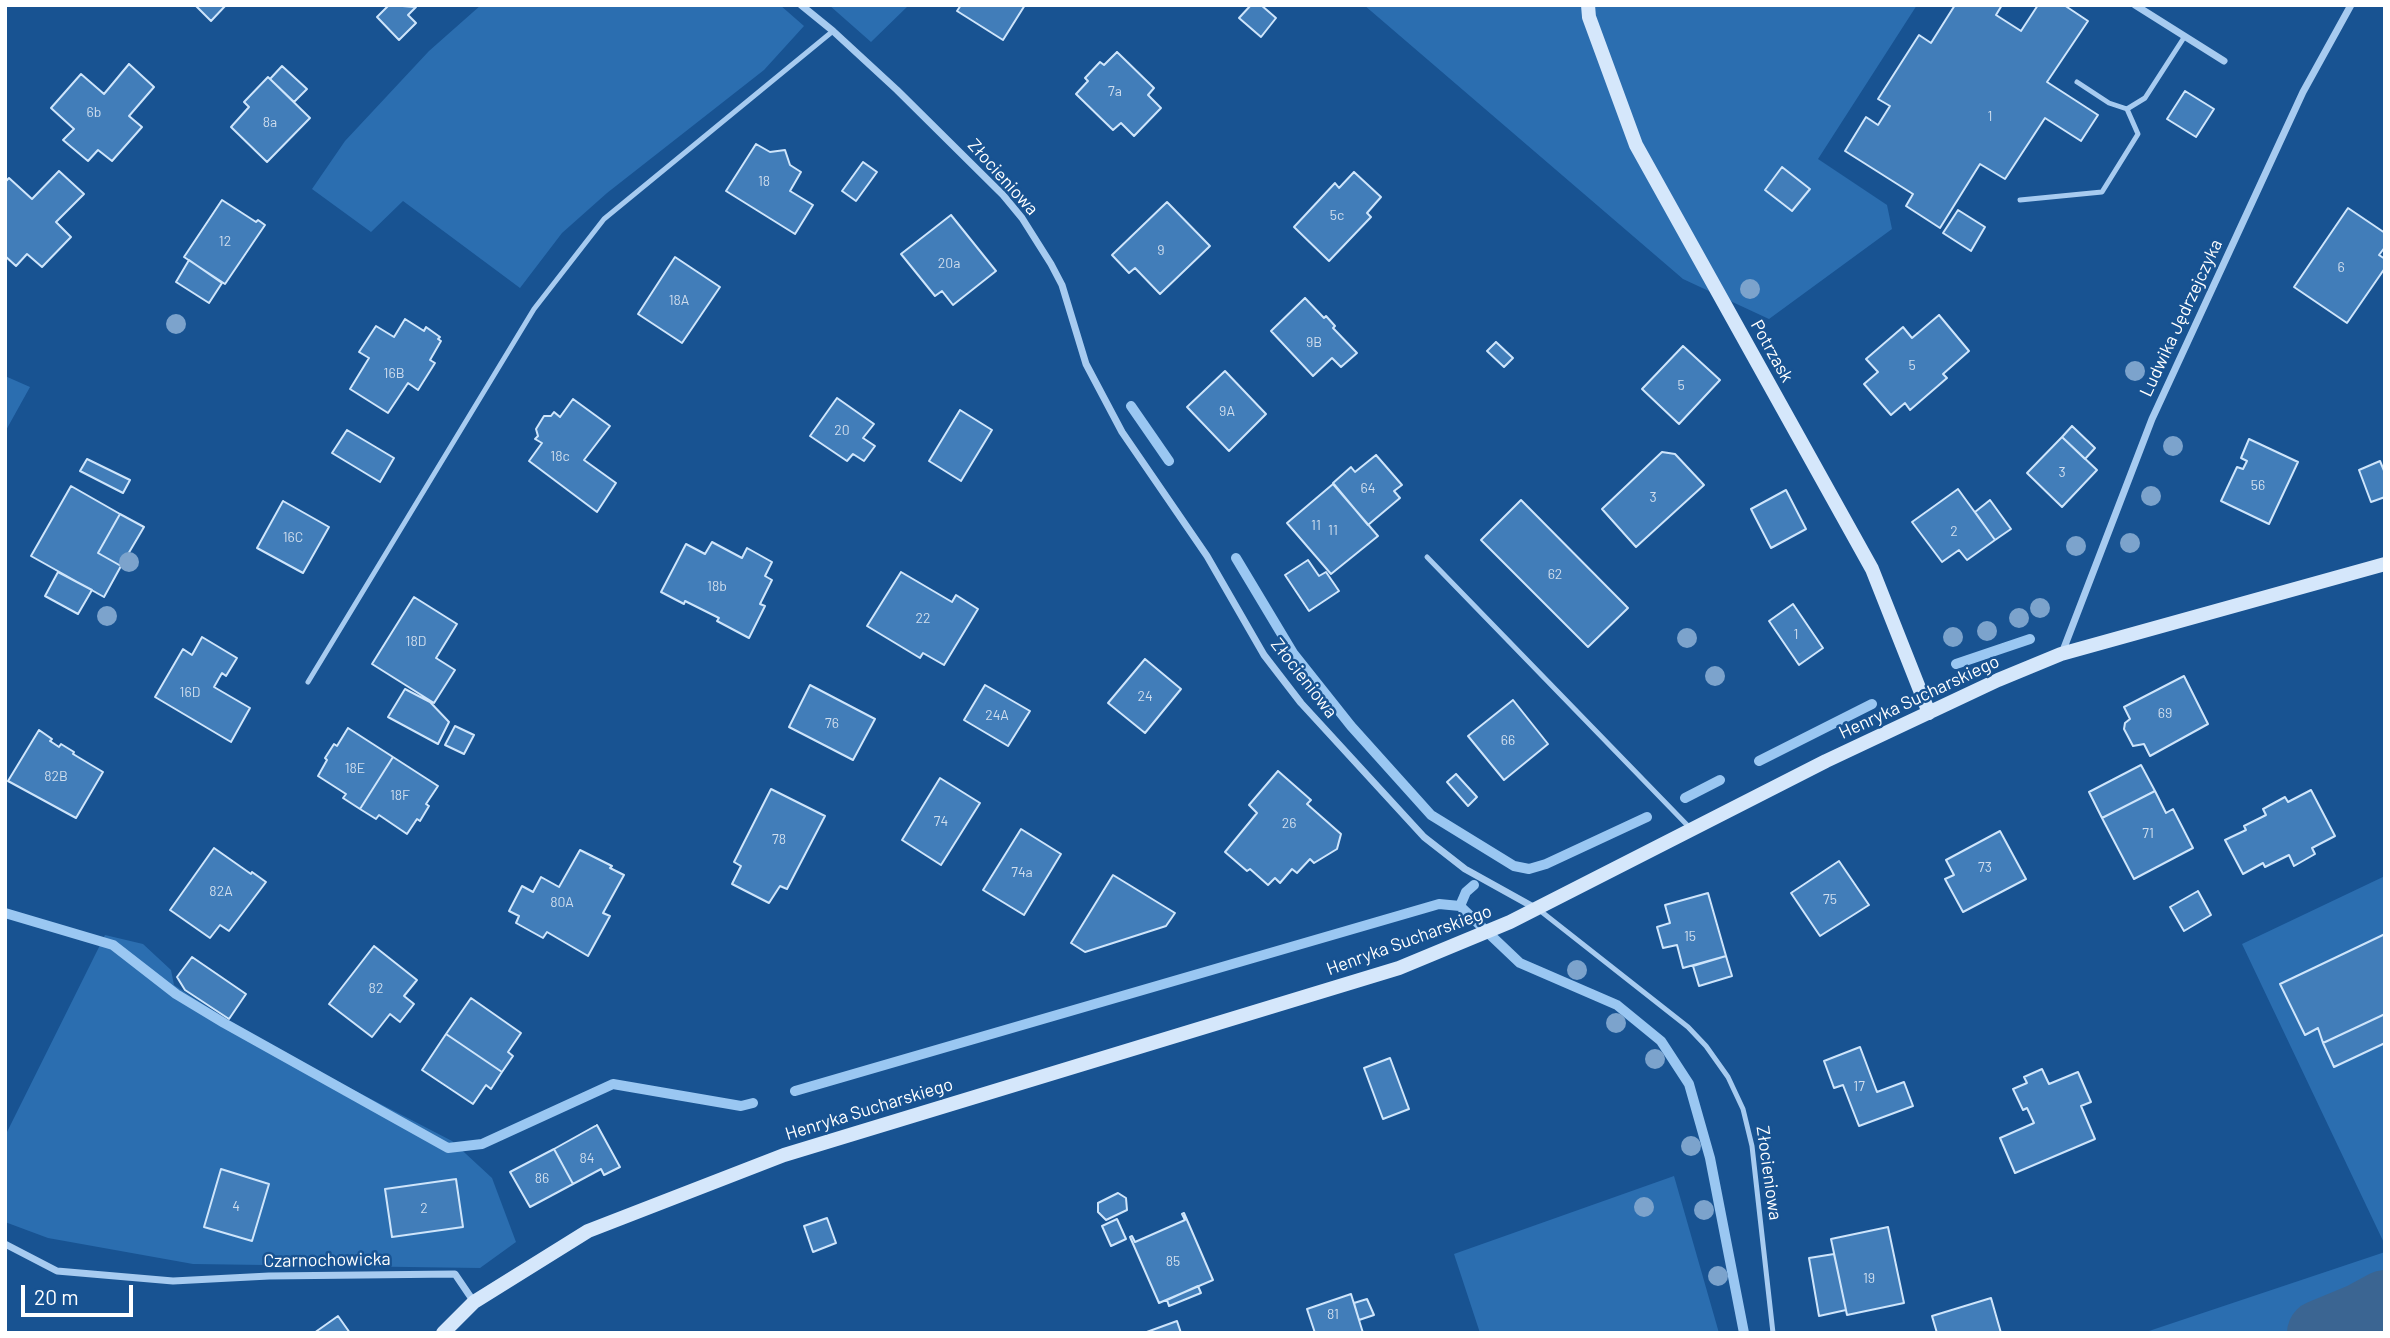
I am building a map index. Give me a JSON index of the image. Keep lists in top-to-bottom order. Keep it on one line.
{"streets":{"street":["Złocieniowa","Ludwika Jędrzejczyka","Potrzask","Henryka Sucharskiego","Czarnochowicka"]},"crossings":[["Złocieniowa","Henryka Sucharskiego"],["Ludwika Jędrzejczyka","Henryka Sucharskiego"],["Potrzask","Henryka Sucharskiego"],["Henryka Sucharskiego","Czarnochowicka"]],"house_numbers":["7a","6b","1","8a","18","5c","12","9","20a","6","18A","9B","5","16B","5","9A","20","18c","3","56","64","3","11","11","2","16C","62","18b","22","1","18D","16D","24","69","24A","76","66","18E","82B","18F","74","26","71","78","73","74a","82A","75","80A","15","82","17","84","86","4","2","85","19","81"],"scale_bar":"20 m"}
